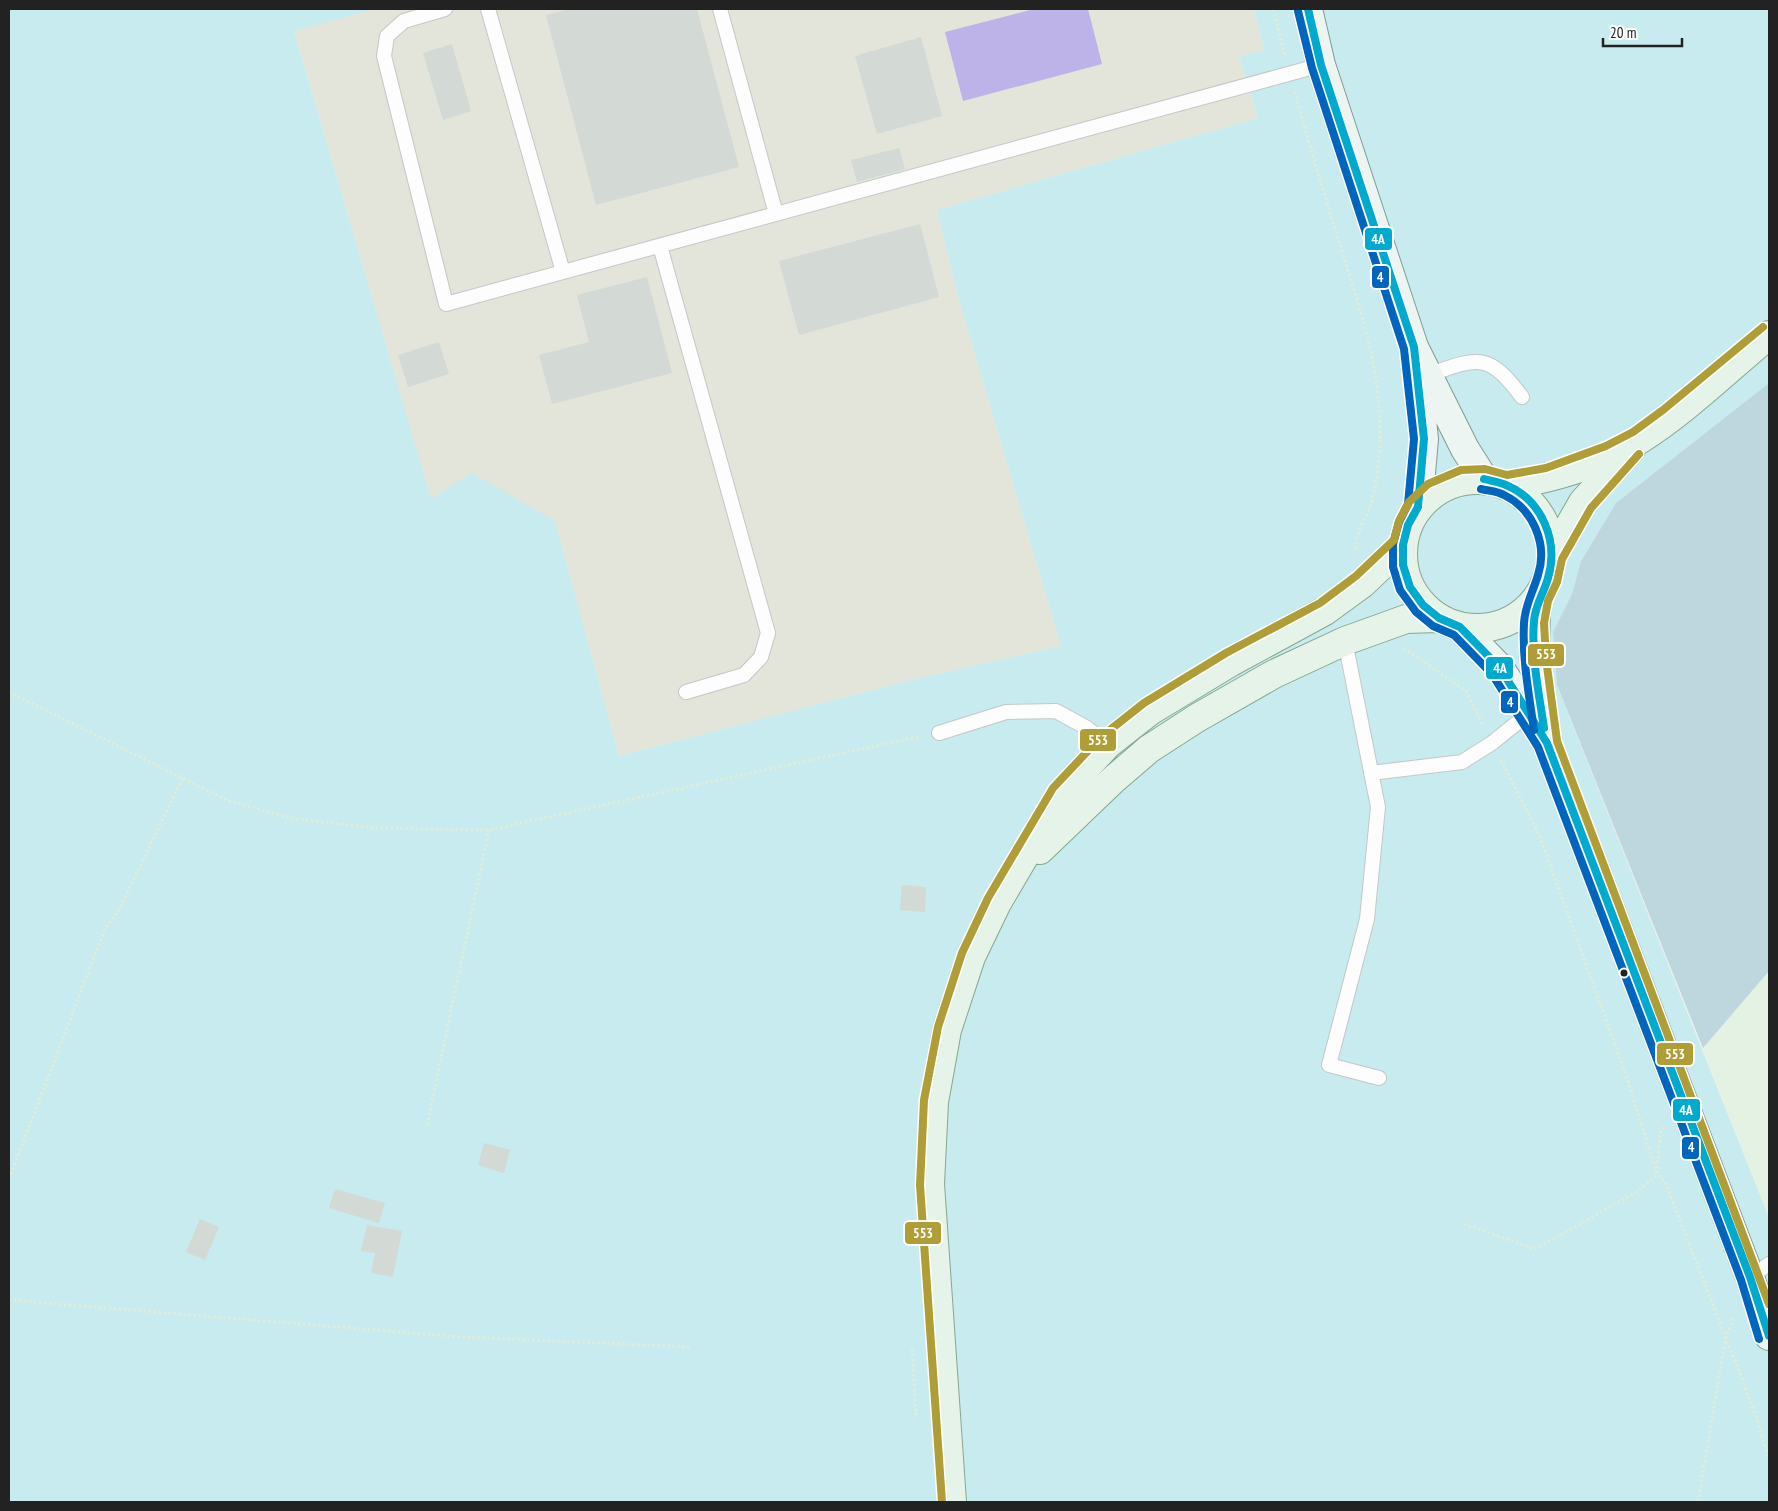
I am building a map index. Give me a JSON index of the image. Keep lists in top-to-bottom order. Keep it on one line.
{"lines":["transit line 4A","transit line 4","transit line 553"],"scale_bar":"20 m"}
